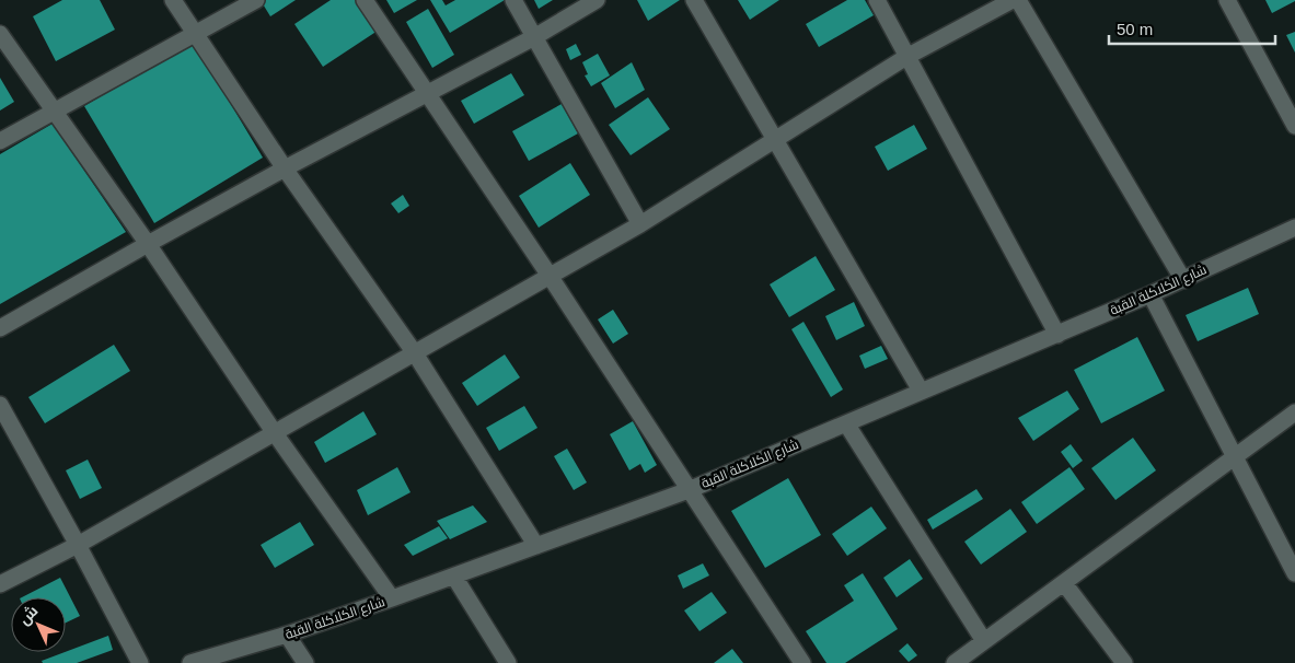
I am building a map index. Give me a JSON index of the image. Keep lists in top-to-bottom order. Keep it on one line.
{"streets":{"street":["شارع الكلاكلة القبة"]},"scale_bar":"50 m","north":"top left"}
